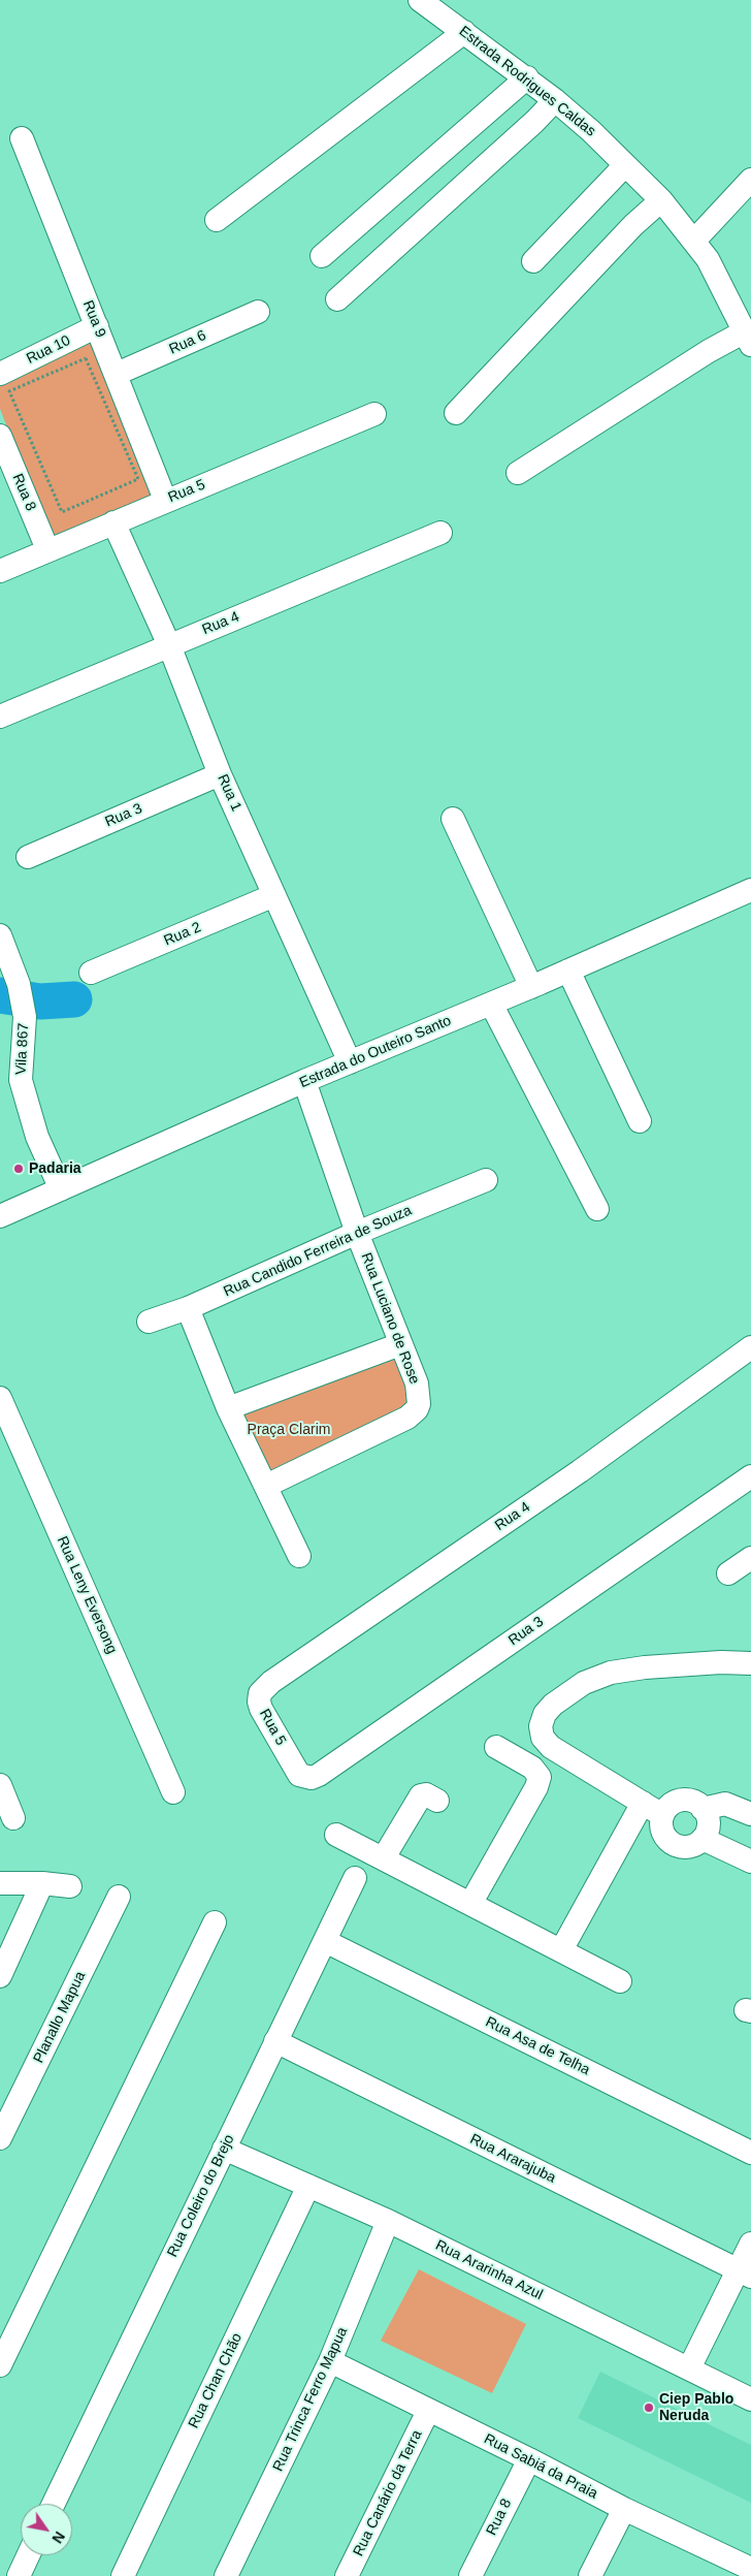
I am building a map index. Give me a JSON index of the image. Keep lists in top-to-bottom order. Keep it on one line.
{"streets":{"street":["Estrada Rodrigues Caldas","Rua 9","Rua 6","Rua 10","Rua 5","Rua 8","Rua 4","Rua 1","Rua 3","Rua 2","Vila 867","Estrada do Outeiro Santo","Rua Candido Ferreira de Souza","Rua Luciano de Rose","Rua Leny Eversong","Planallo Mapua","Rua Asa de Telha","Rua Ararajuba","Rua Coleiro do Brejo","Rua Ararinha Azul","Rua Chan Chão","Rua Trinca Ferro Mapua","Rua Sabiá da Praia","Rua Canário da Terra"]},"crossings":[["Rua 9","Rua 6"],["Rua 9","Rua 10"],["Rua 9","Rua 5"],["Rua 5","Rua 8"],["Rua 5","Rua 4"],["Rua 5","Rua 1"],["Rua 5","Rua 3"],["Rua 8","Rua Sabiá da Praia"],["Rua 4","Rua 1"],["Rua 1","Rua 3"],["Rua 1","Rua 2"],["Rua 1","Estrada do Outeiro Santo"],["Vila 867","Estrada do Outeiro Santo"],["Estrada do Outeiro Santo","Rua Luciano de Rose"],["Rua Candido Ferreira de Souza","Rua Luciano de Rose"],["Rua Asa de Telha","Rua Coleiro do Brejo"],["Rua Ararajuba","Rua Coleiro do Brejo"],["Rua Coleiro do Brejo","Rua Ararinha Azul"],["Rua Ararinha Azul","Rua Chan Chão"],["Rua Ararinha Azul","Rua Trinca Ferro Mapua"],["Rua Trinca Ferro Mapua","Rua Sabiá da Praia"],["Rua Sabiá da Praia","Rua Canário da Terra"]],"parks":["Praça Clarim"],"places":["Padaria","Ciep Pablo Neruda"],"north":"bottom right"}
